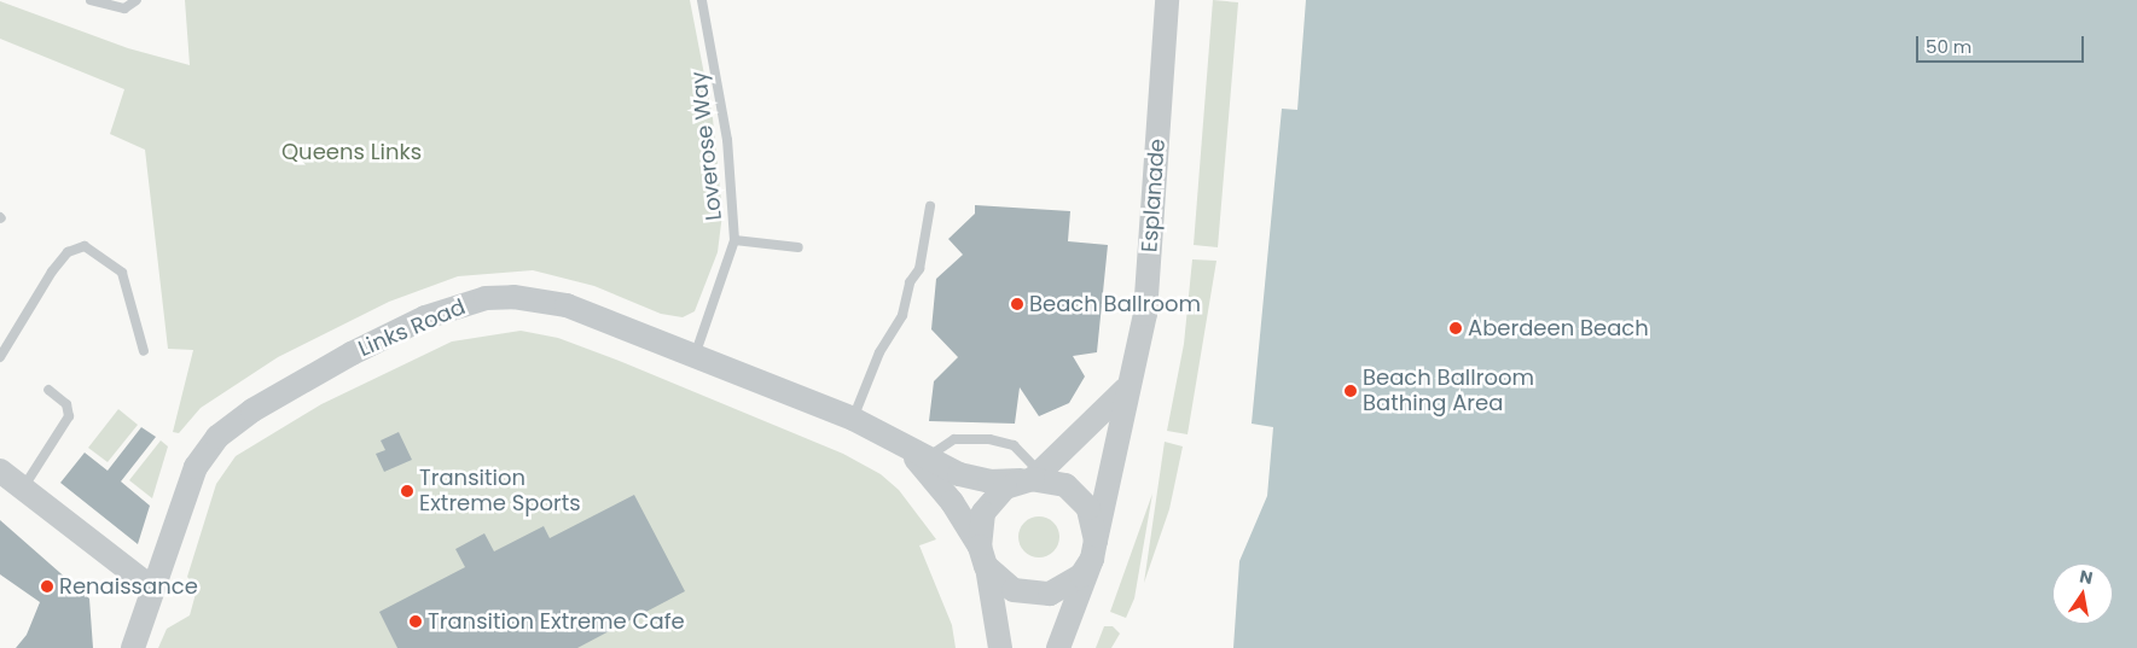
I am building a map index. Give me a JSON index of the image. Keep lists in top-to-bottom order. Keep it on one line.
{"streets":{"street":["Esplanade","Links Road"],"lane":["Loverose Way"]},"crossings":[["Loverose Way","Links Road"],["Esplanade","Links Road"]],"parks":["Queens Links"],"places":["Beach Ballroom","Aberdeen Beach","Beach Ballroom Bathing Area","Transition Extreme Sports","Renaissance","Transition Extreme Cafe"],"scale_bar":"50 m","north":"top"}
